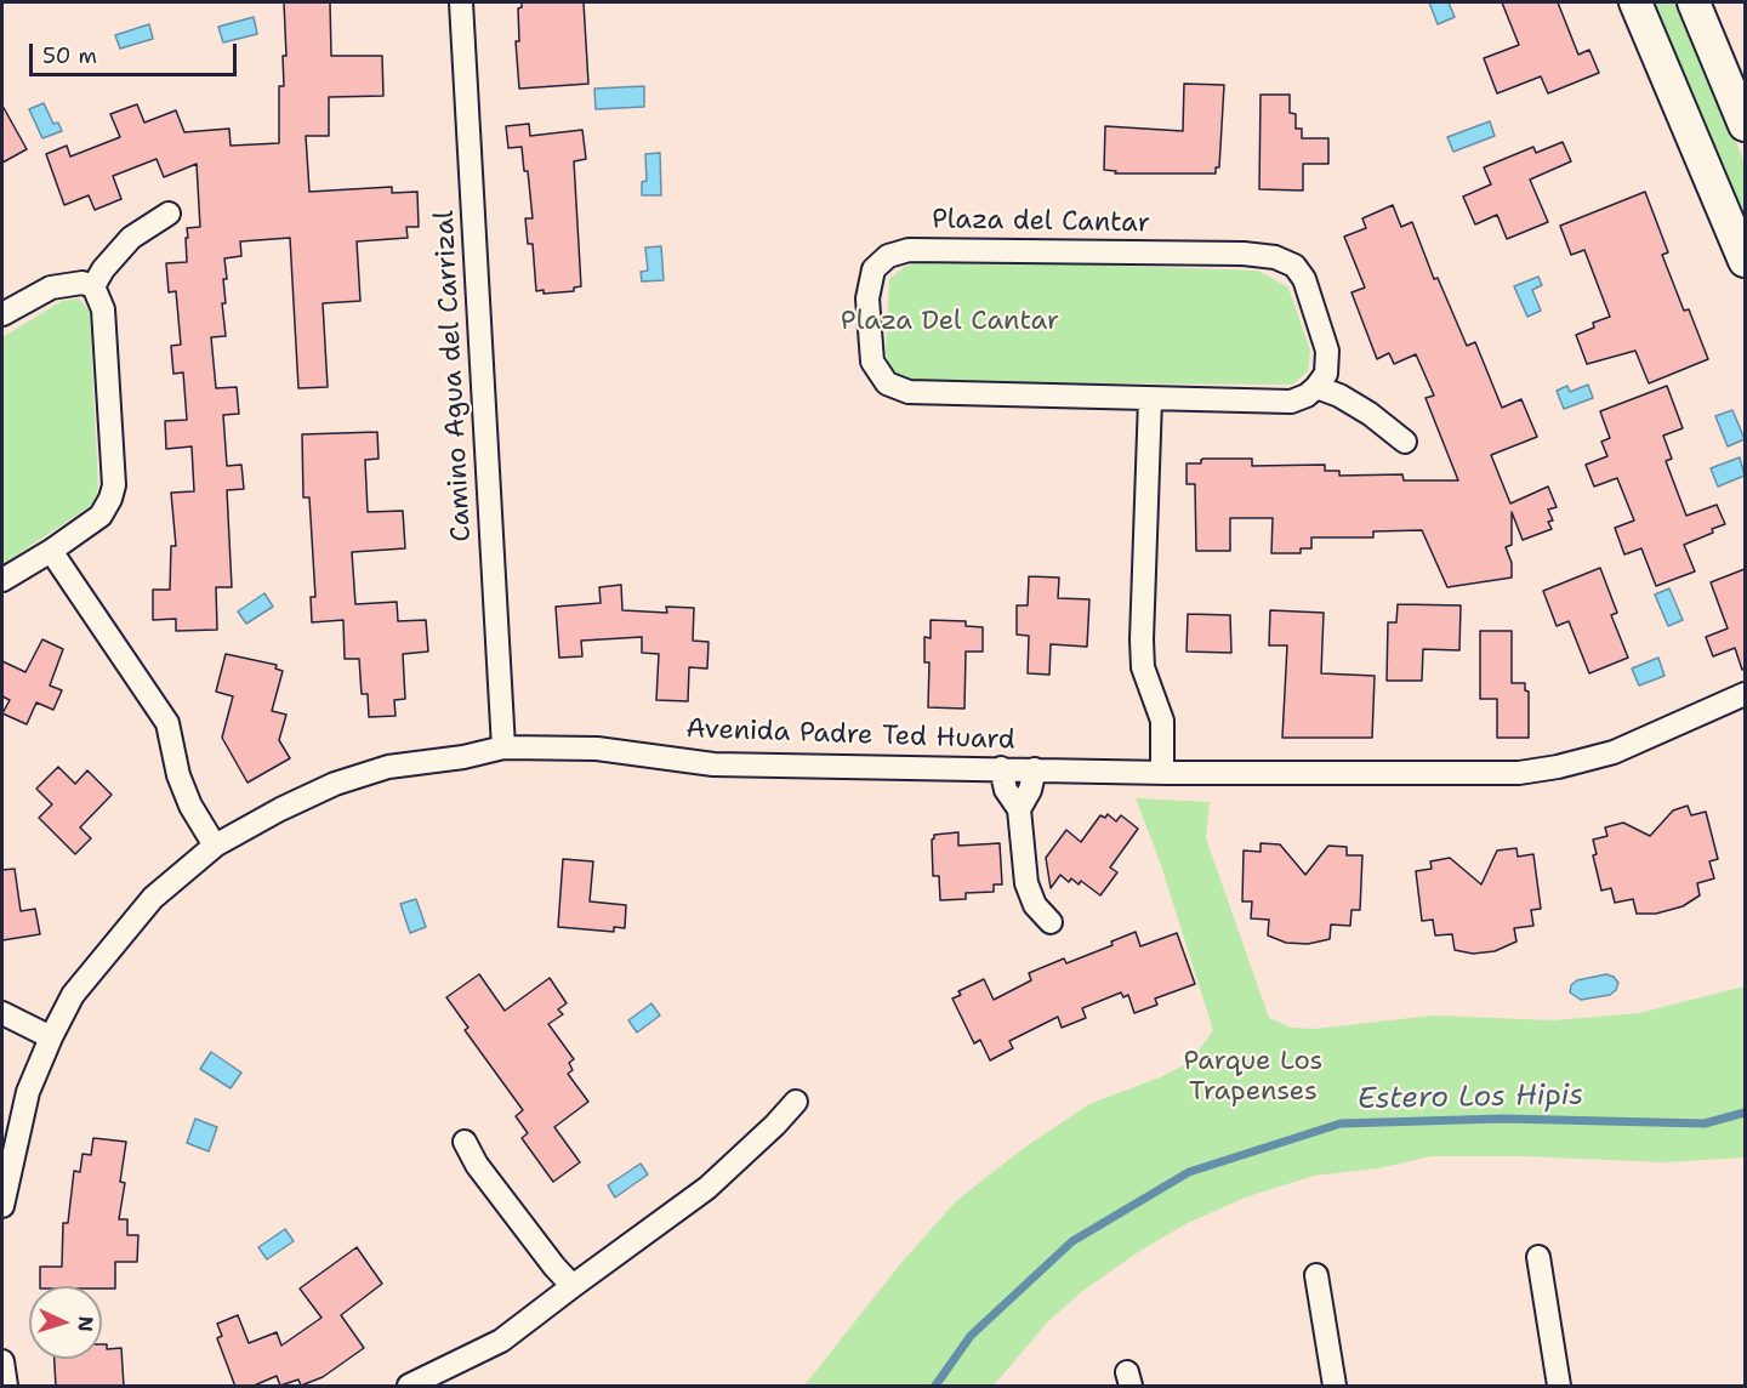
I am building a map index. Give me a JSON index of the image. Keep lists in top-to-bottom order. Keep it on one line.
{"streets":{"street":["Plaza del Cantar","Camino Agua del Carrizal","Avenida Padre Ted Huard"]},"crossings":[["Camino Agua del Carrizal","Avenida Padre Ted Huard"]],"water":["Estero Los Hipis"],"parks":["Plaza Del Cantar","Parque Los Trapenses"],"scale_bar":"50 m","north":"right"}
